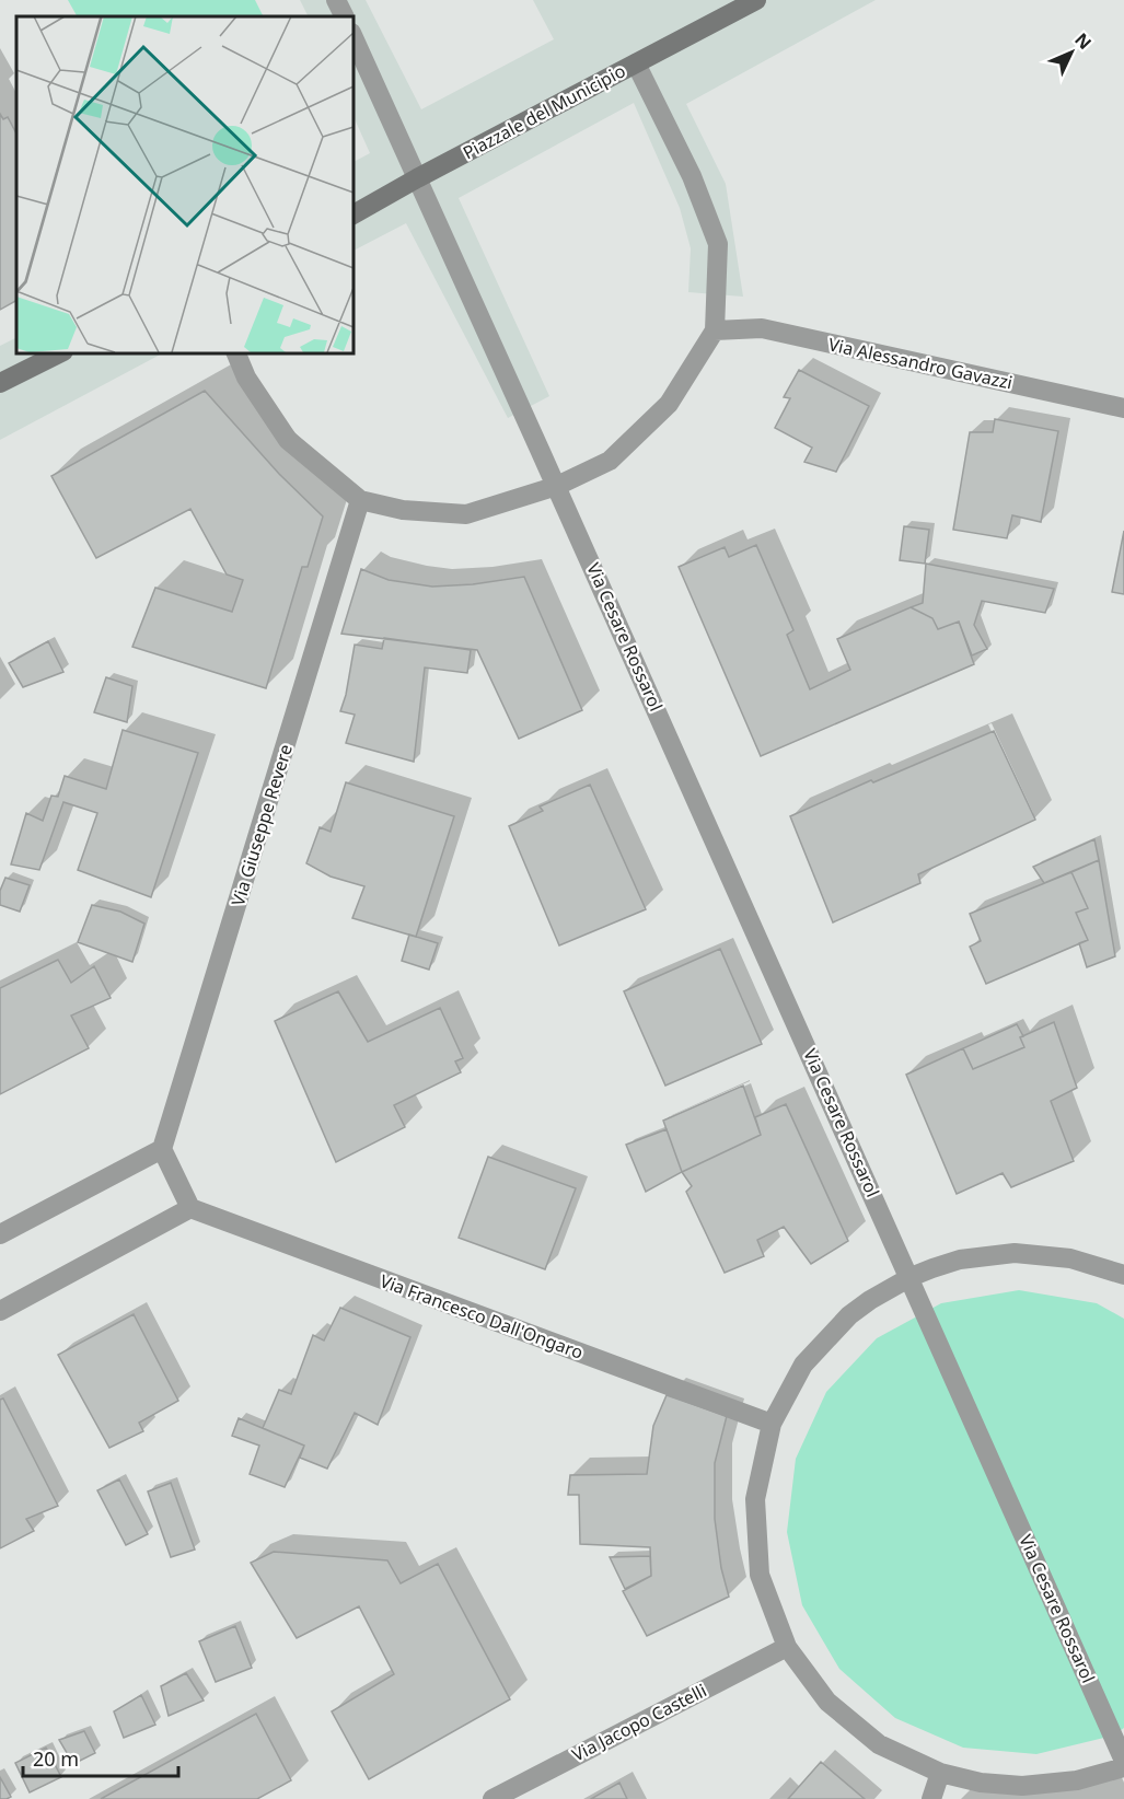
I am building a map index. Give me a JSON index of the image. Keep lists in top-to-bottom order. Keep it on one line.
{"streets":{"street":["Piazzale del Municipio","Via Alessandro Gavazzi","Via Cesare Rossarol","Via Giuseppe Revere","Via Francesco Dall'Ongaro","Via Jacopo Castelli"]},"crossings":[["Piazzale del Municipio","Via Alessandro Gavazzi"],["Piazzale del Municipio","Via Cesare Rossarol"],["Piazzale del Municipio","Via Giuseppe Revere"]],"scale_bar":"20 m","north":"top right"}
